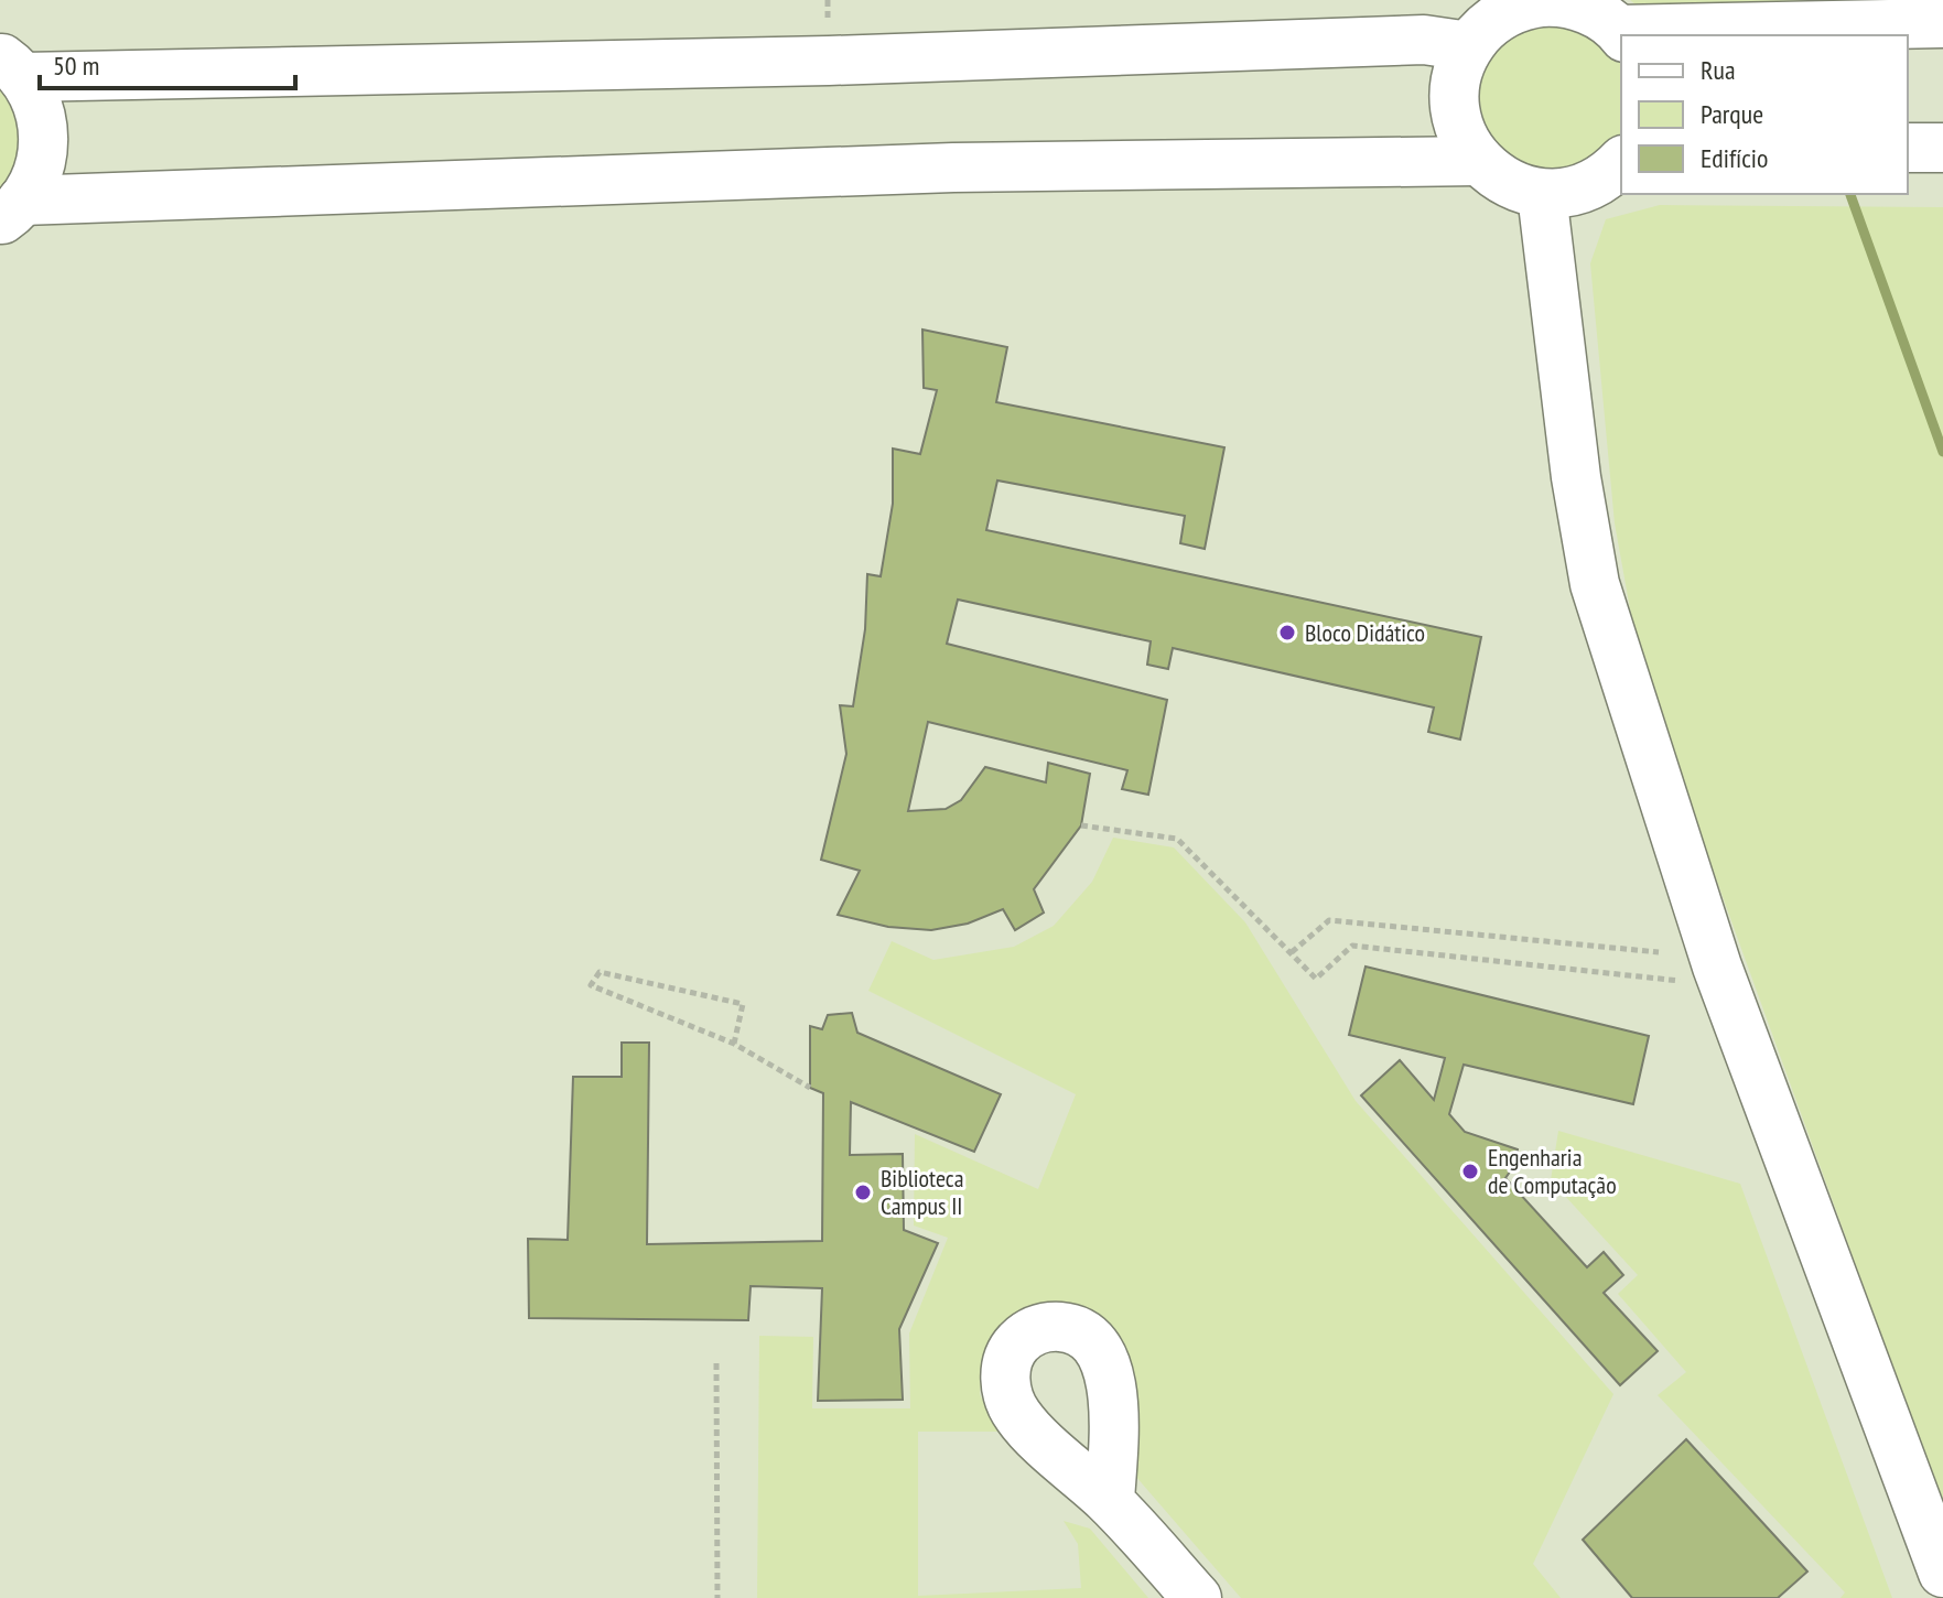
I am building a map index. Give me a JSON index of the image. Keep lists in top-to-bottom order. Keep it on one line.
{"places":["Bloco Didático","Engenharia de Computação","Biblioteca Campus II"],"legend":["Rua","Parque","Edifício"],"scale_bar":"50 m"}
